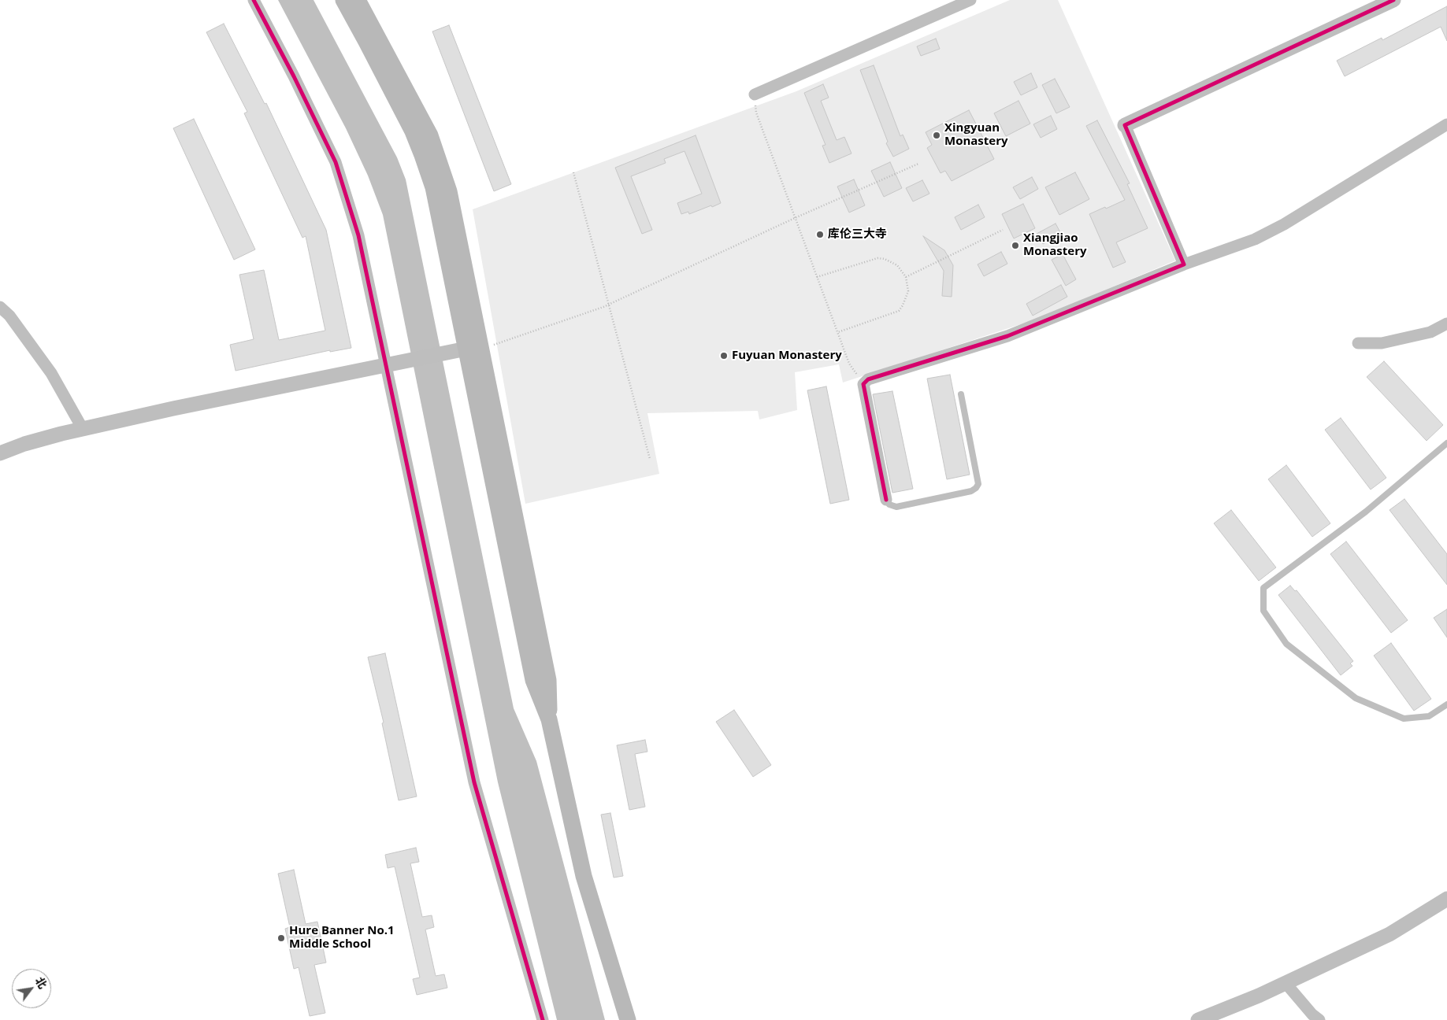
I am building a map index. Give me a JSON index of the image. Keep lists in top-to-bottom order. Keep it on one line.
{"places":["Xingyuan Monastery","库伦三大寺","Xiangjiao Monastery","Fuyuan Monastery","Hure Banner No.1 Middle School"],"north":"top right"}
